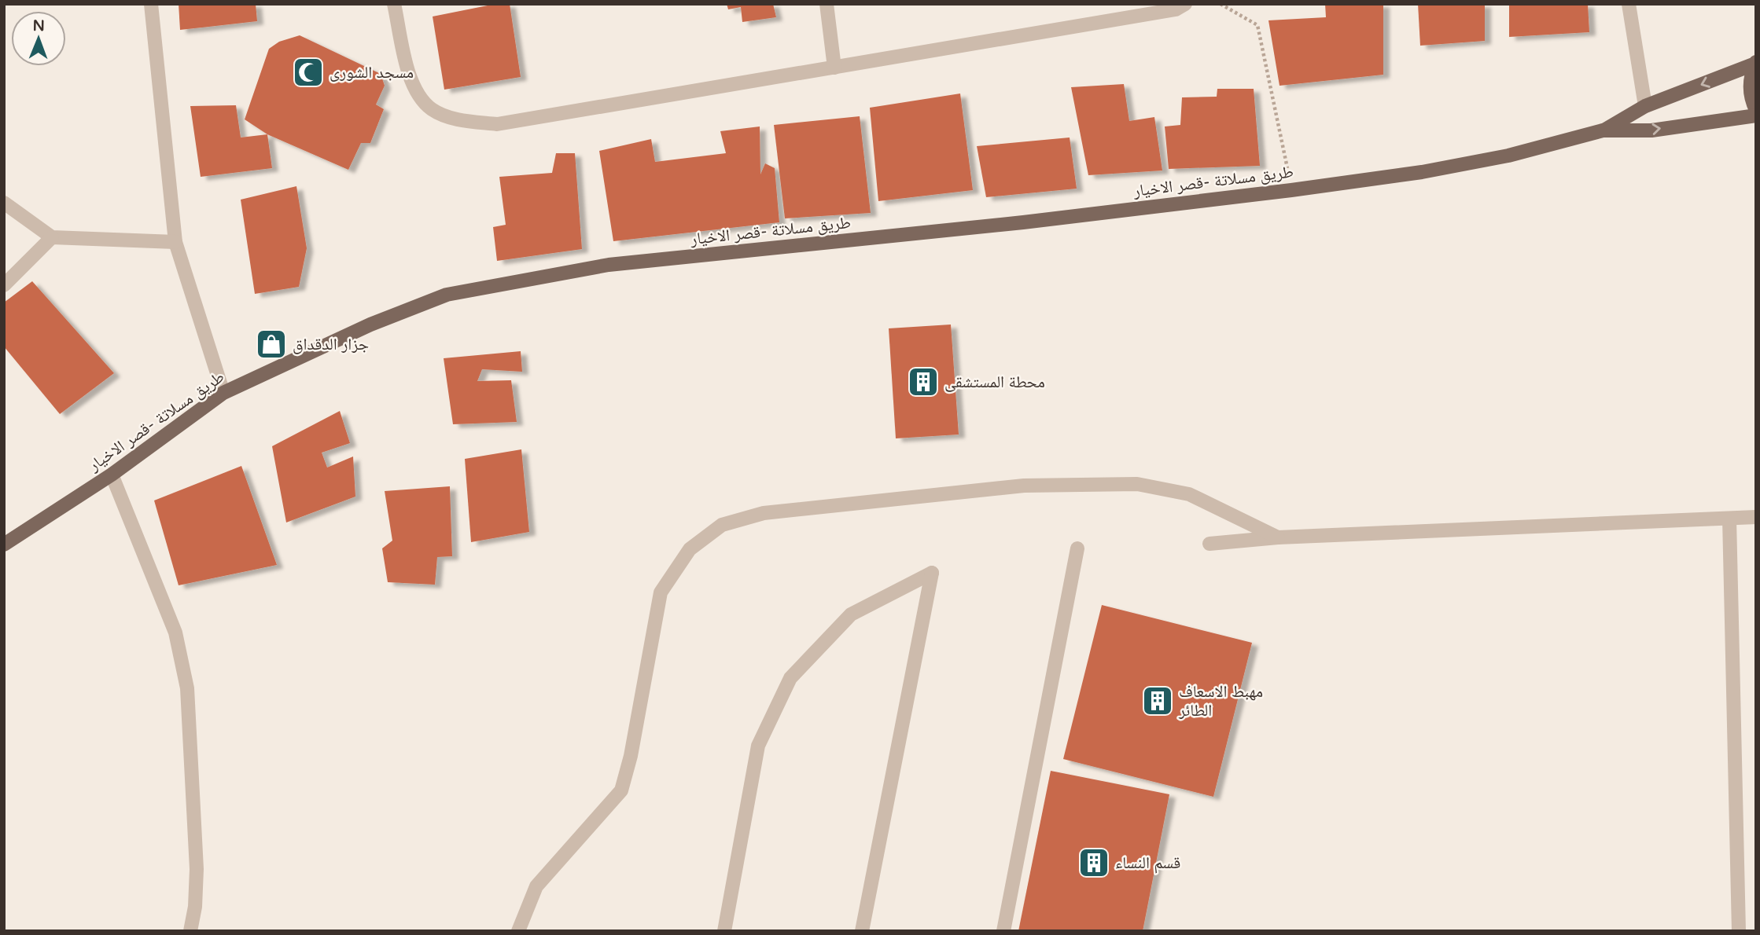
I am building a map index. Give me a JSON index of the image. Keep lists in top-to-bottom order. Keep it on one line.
{"streets":{"main road":["طريق مسلاتة -قصر الاخيار"]},"places":{"mosque":["مسجد الشورى"],"shop":["جزار الدقداق"],"building":["محطة المستشقى","مهبط الاسعاف الطائر","قسم النساء"]},"north":"top"}
